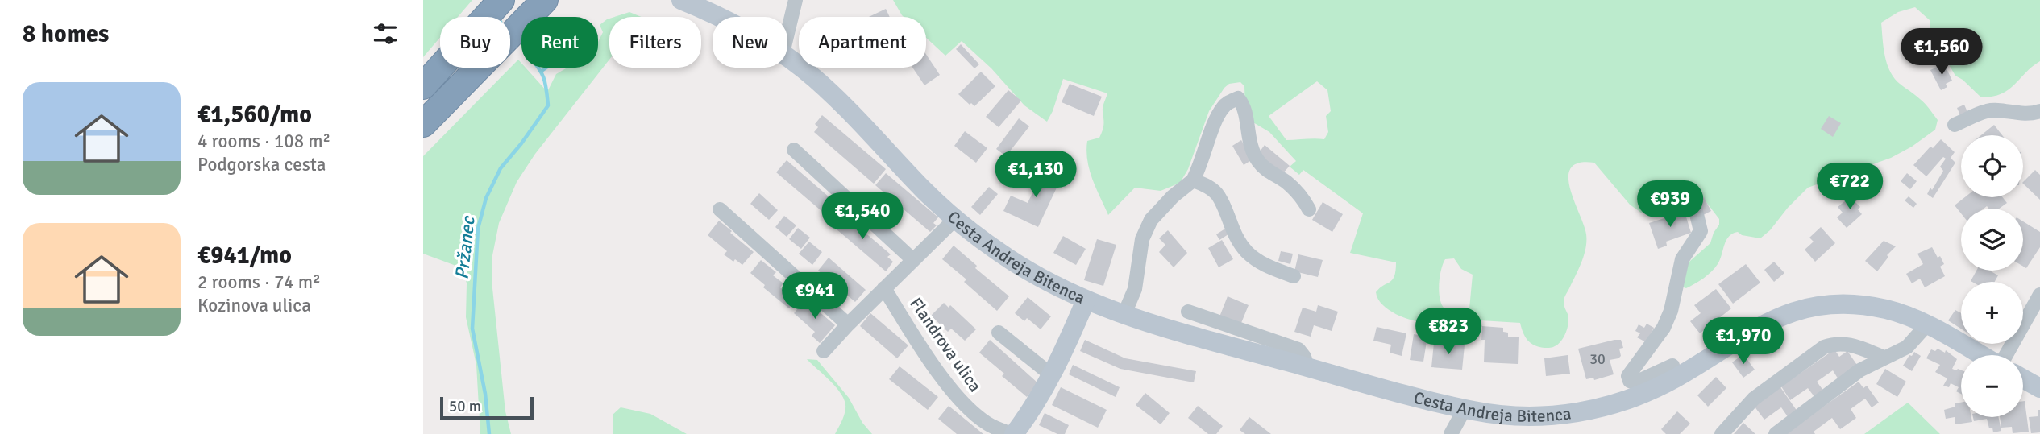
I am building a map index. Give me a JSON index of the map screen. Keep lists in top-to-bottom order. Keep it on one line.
{"streets":{"street":["Cesta Andreja Bitenca","Flandrova ulica"]},"water":["Pržanec"],"house_numbers":["30"],"scale_bar":"50 m","page":{"heading":"8 homes","chip":["Buy","Rent","Filters","New","Apartment"],"price":["€1,560","€1,130","€722","€939","€1,540","€941","€823","€1,970"],"list":[{"name":"€1,560/mo","note":"4 rooms · 108 m² · Podgorska cesta"},{"name":"€941/mo","note":"2 rooms · 74 m² · Kozinova ulica"}],"map_buttons":["+","−"],"scale":"50 m"}}
